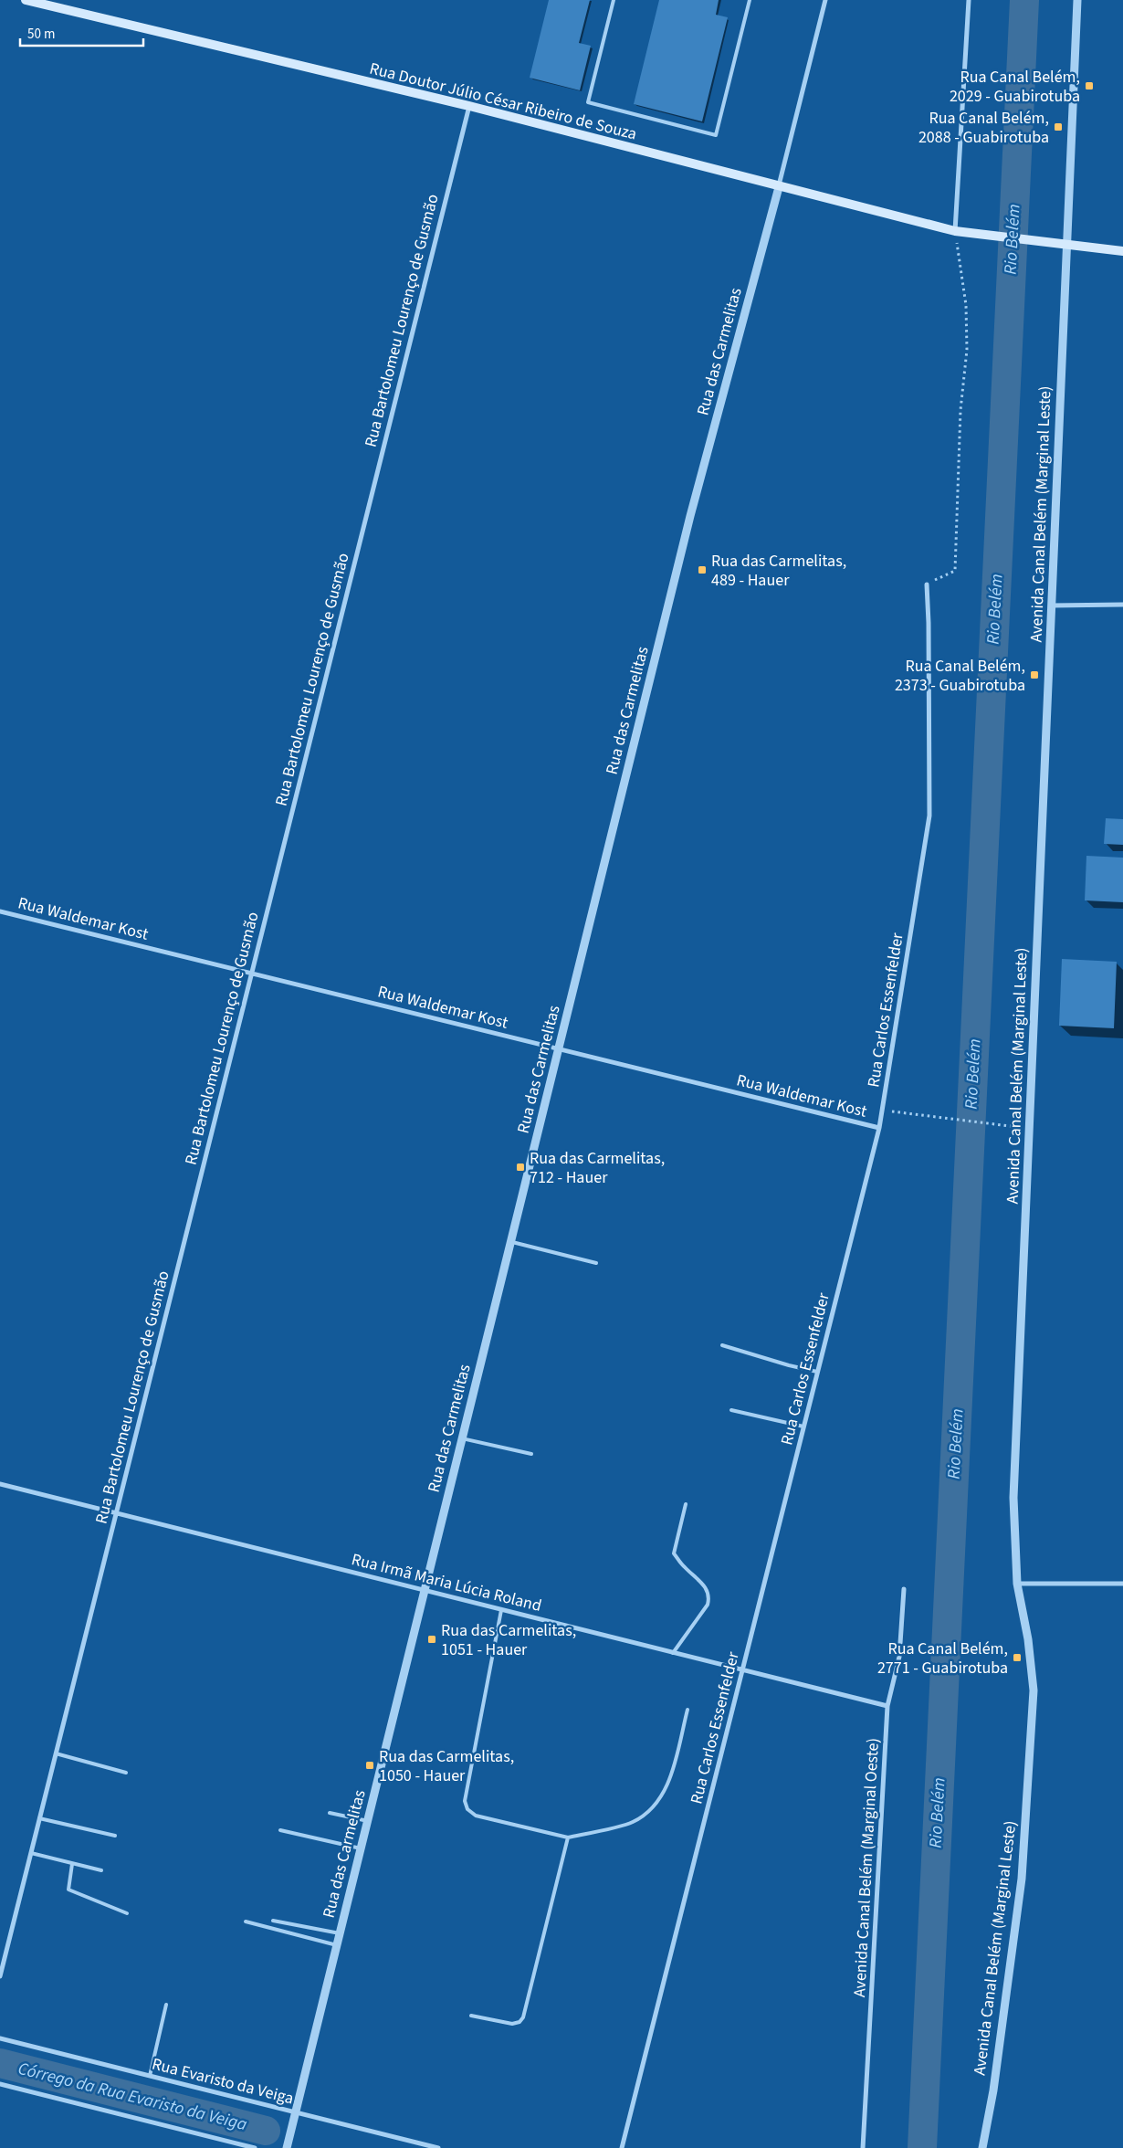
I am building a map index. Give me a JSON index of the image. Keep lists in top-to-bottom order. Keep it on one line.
{"streets":{"main road":["Rua Doutor Júlio César Ribeiro de Souza"],"street":["Rua Bartolomeu Lourenço de Gusmão","Rua das Carmelitas","Avenida Canal Belém (Marginal Leste)","Rua Waldemar Kost","Rua Carlos Essenfelder","Rua Irmã Maria Lúcia Roland","Avenida Canal Belém (Marginal Oeste)","Rua Evaristo da Veiga"]},"crossings":[["Rua Doutor Júlio César Ribeiro de Souza","Rua Bartolomeu Lourenço de Gusmão"],["Rua Doutor Júlio César Ribeiro de Souza","Rua das Carmelitas"],["Rua Doutor Júlio César Ribeiro de Souza","Avenida Canal Belém (Marginal Leste)"],["Rua Bartolomeu Lourenço de Gusmão","Rua Waldemar Kost"],["Rua Bartolomeu Lourenço de Gusmão","Rua Irmã Maria Lúcia Roland"],["Rua das Carmelitas","Rua Waldemar Kost"],["Rua das Carmelitas","Rua Irmã Maria Lúcia Roland"],["Rua das Carmelitas","Rua Evaristo da Veiga"],["Rua Waldemar Kost","Rua Carlos Essenfelder"],["Rua Carlos Essenfelder","Rua Irmã Maria Lúcia Roland"],["Rua Irmã Maria Lúcia Roland","Avenida Canal Belém (Marginal Oeste)"]],"water":["Rio Belém","Córrego da Rua Evaristo da Veiga"],"places":{"transit":["Rua Canal Belém, 2029 - Guabirotuba","Rua Canal Belém, 2088 - Guabirotuba","Rua das Carmelitas, 489 - Hauer","Rua Canal Belém, 2373 - Guabirotuba","Rua das Carmelitas, 712 - Hauer","Rua das Carmelitas, 1051 - Hauer","Rua Canal Belém, 2771 - Guabirotuba","Rua das Carmelitas, 1050 - Hauer"]},"scale_bar":"50 m"}
